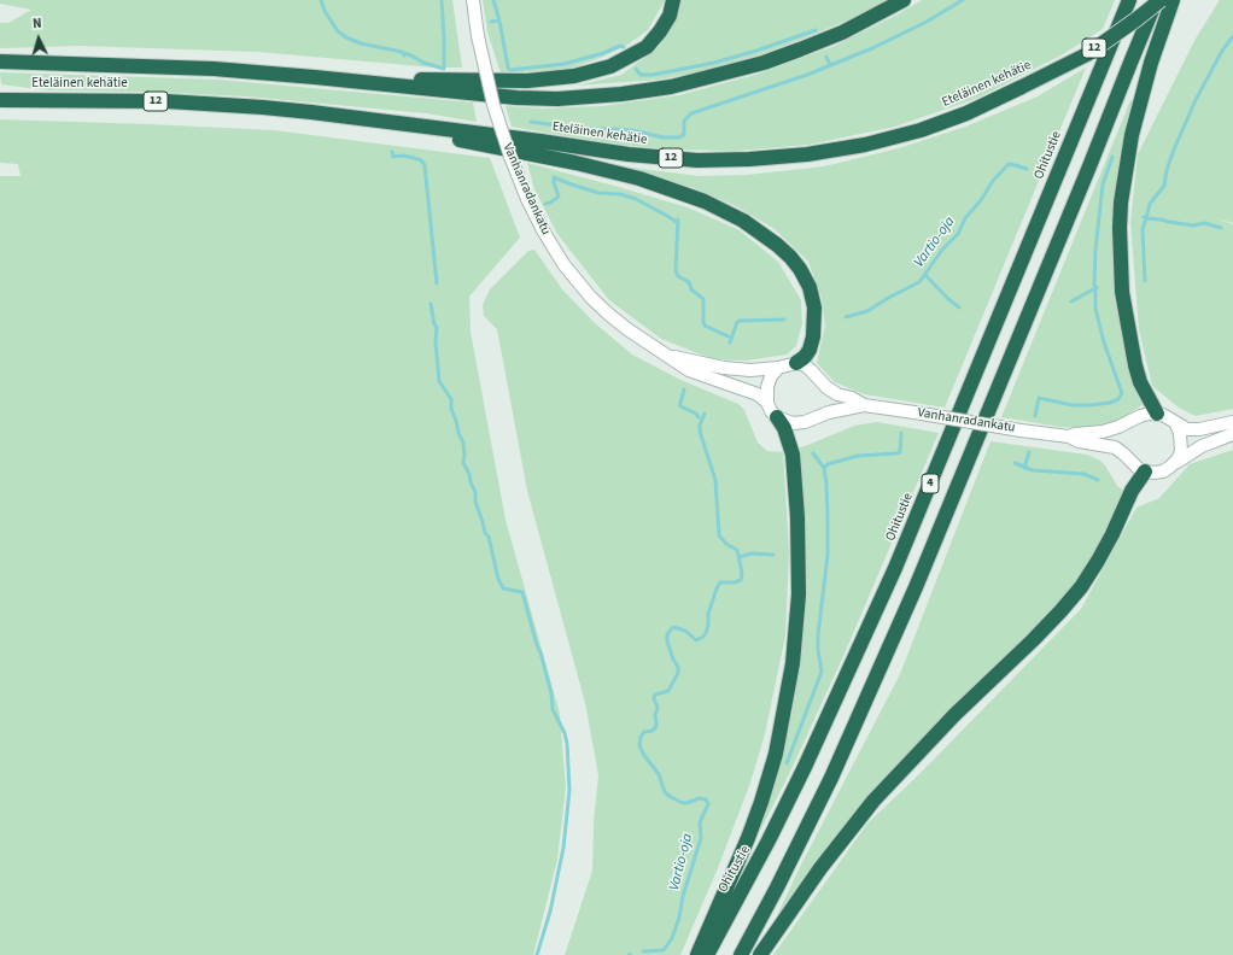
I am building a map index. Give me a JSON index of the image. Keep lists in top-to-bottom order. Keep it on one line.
{"streets":{"highway":["12","Eteläinen kehätie","Ohitustie","4"],"street":["Vanhanradankatu"]},"crossings":[["Eteläinen kehätie","4"]],"water":["Vartio-oja"],"north":"top"}
